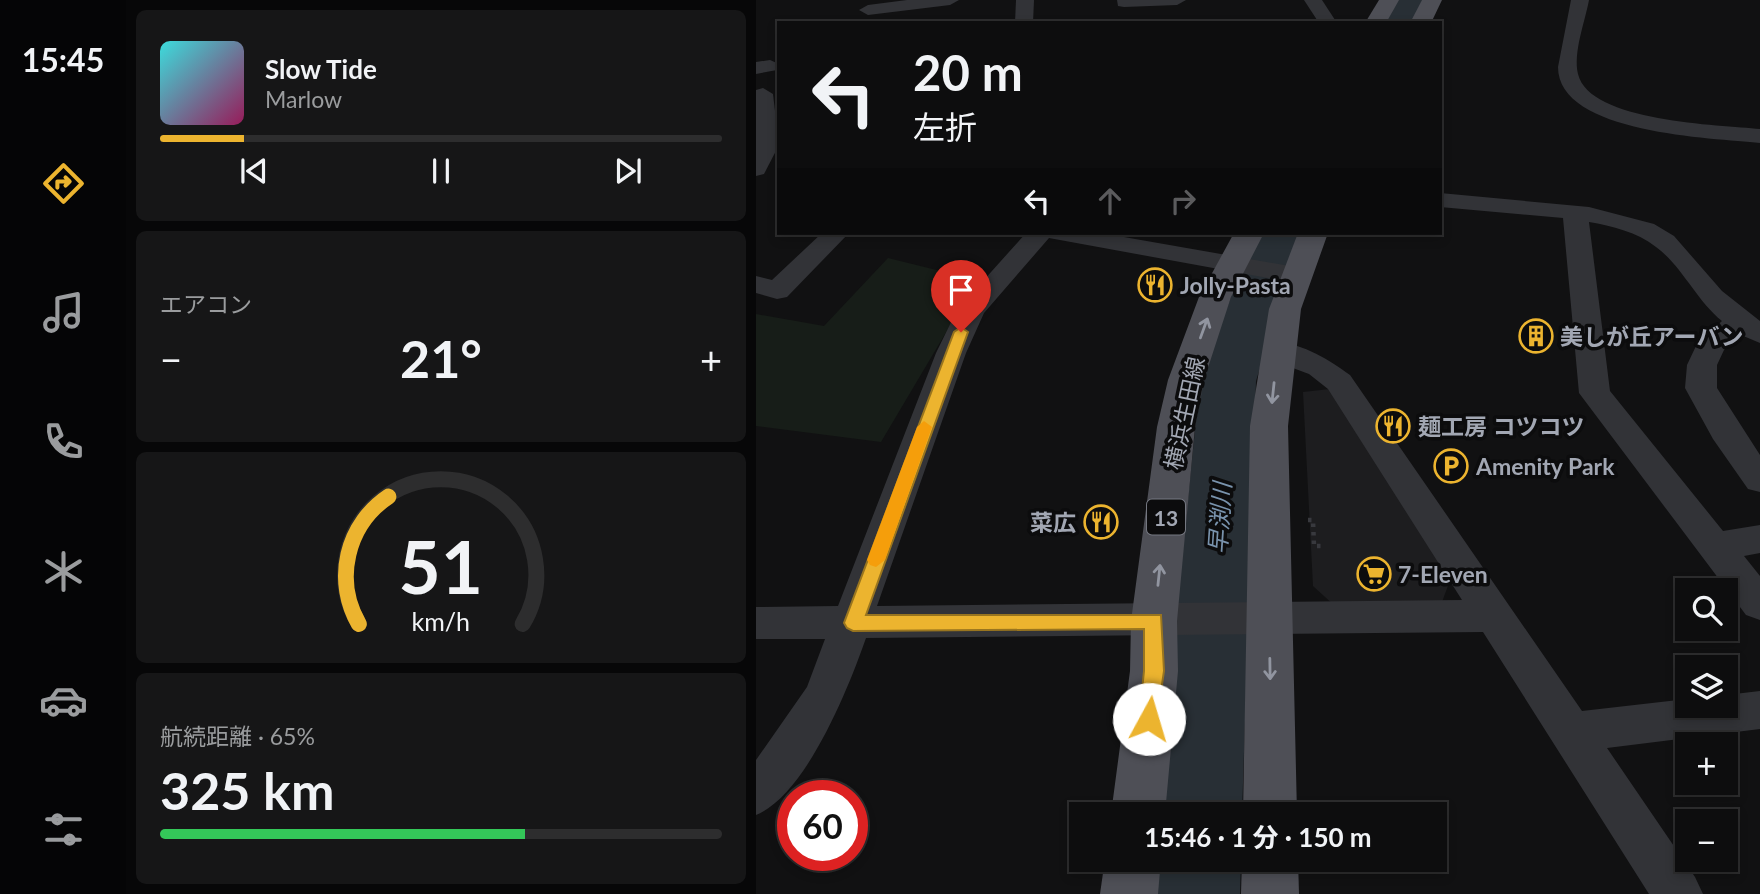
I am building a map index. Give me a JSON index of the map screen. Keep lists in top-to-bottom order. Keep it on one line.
{"streets":{"main road":["横浜生田線","13"]},"water":["早渕川"],"places":{"restaurant":["Jolly-Pasta","麺工房 コツコツ","菜広"],"building":["美しが丘アーバン"],"parking":["Amenity Park"],"supermarket":["7-Eleven"]},"page":{"tabs":"15:45","turn":["20 m","左折"],"song":["Slow Tide","Marlow"],"tile":["エアコン",["航続距離 · 65%","325 km"]],"heat":["−","21°","+"],"map_buttons":["+","−"],"limit":"60","trip":"15:46 · 1 分 · 150 m","gauge":["51","km/h"]}}
